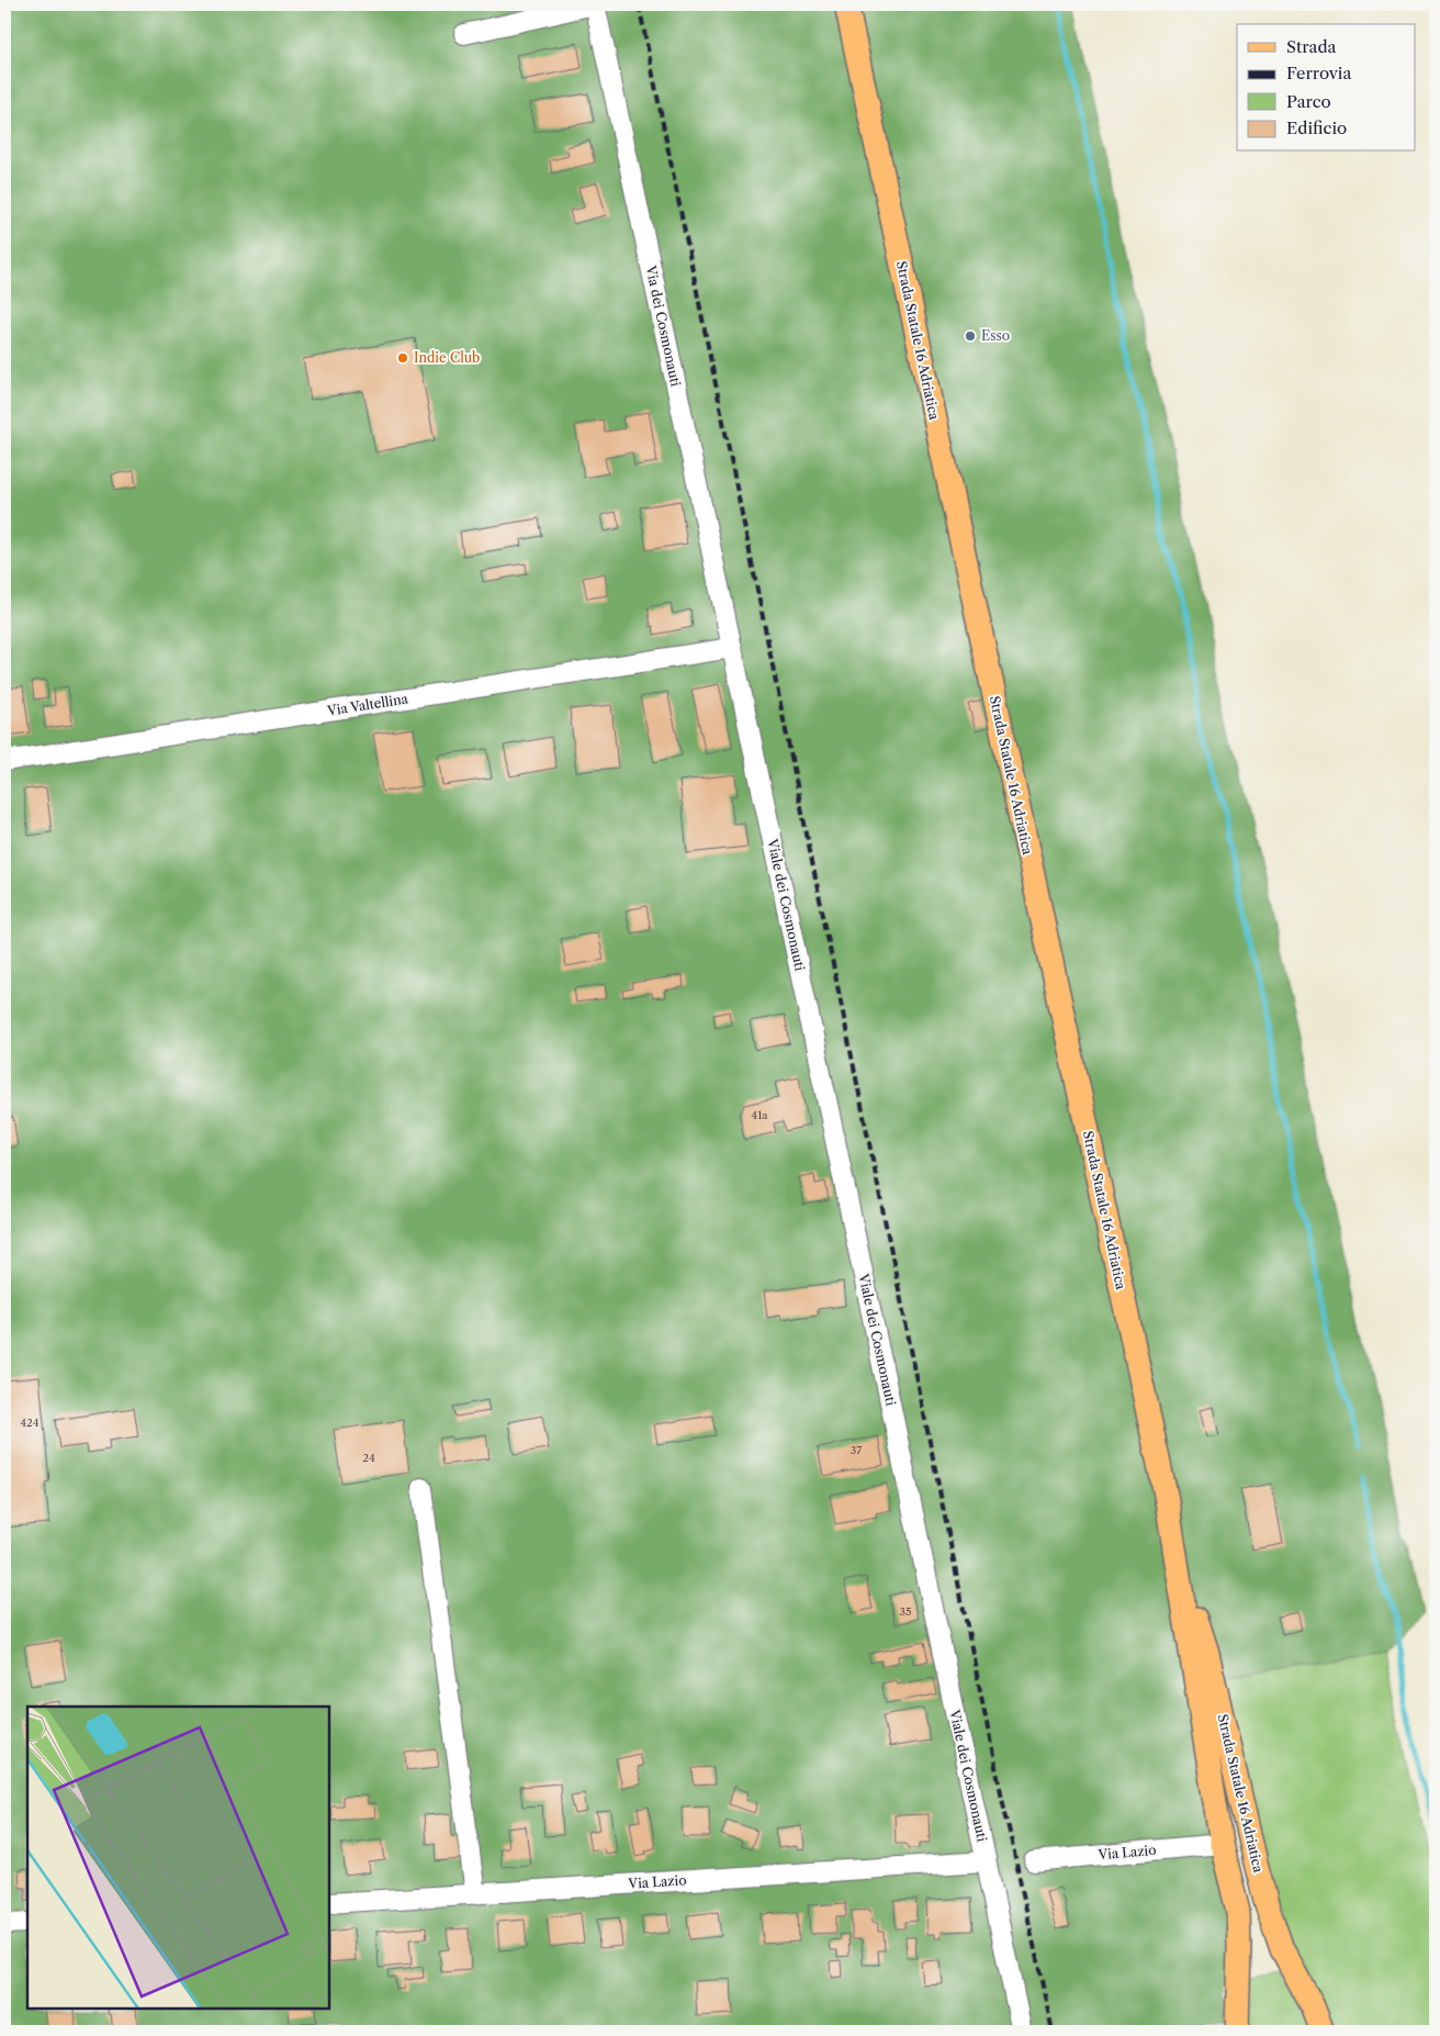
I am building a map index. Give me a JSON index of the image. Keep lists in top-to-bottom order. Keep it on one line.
{"streets":{"main road":["Strada Statale 16 Adriatica"],"street":["Via dei Cosmonauti","Via Valtellina","Viale dei Cosmonauti","Via Lazio"]},"crossings":[["Via dei Cosmonauti","Via Valtellina"],["Via dei Cosmonauti","Viale dei Cosmonauti"],["Strada Statale 16 Adriatica","Via Lazio"],["Via Valtellina","Viale dei Cosmonauti"],["Viale dei Cosmonauti","Via Lazio"]],"places":["Esso","Indie Club"],"house_numbers":["41a","424","37","24","35"],"legend":["Strada","Ferrovia","Parco","Edificio"]}
